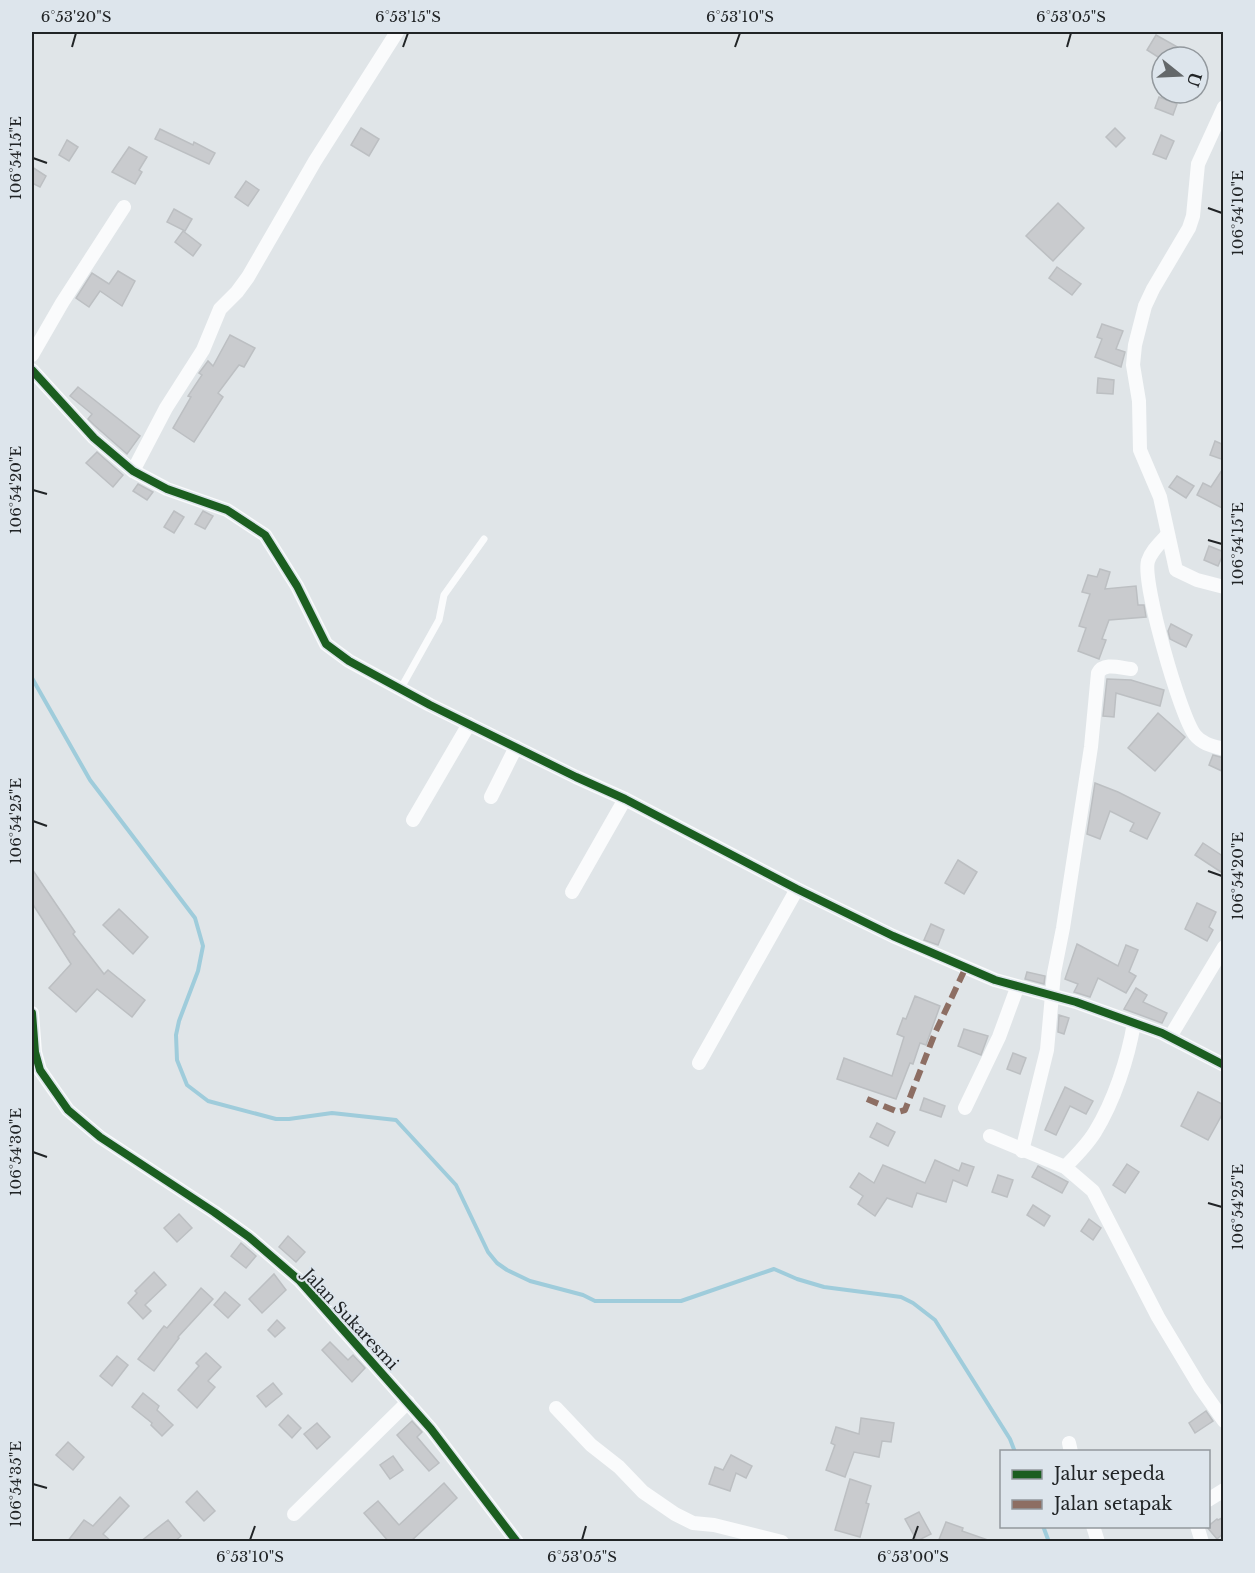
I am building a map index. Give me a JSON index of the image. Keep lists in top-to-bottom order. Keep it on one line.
{"streets":{"street":["Jalan Sukaresmi"]},"legend":["Jalur sepeda","Jalan setapak"],"north":"right","coordinates":["6°53'20\"S","6°53'15\"S","6°53'10\"S","6°53'05\"S","106°54'15\"E","106°54'10\"E","106°54'20\"E","106°54'25\"E","106°54'30\"E","106°54'35\"E","6°53'00\"S"]}
